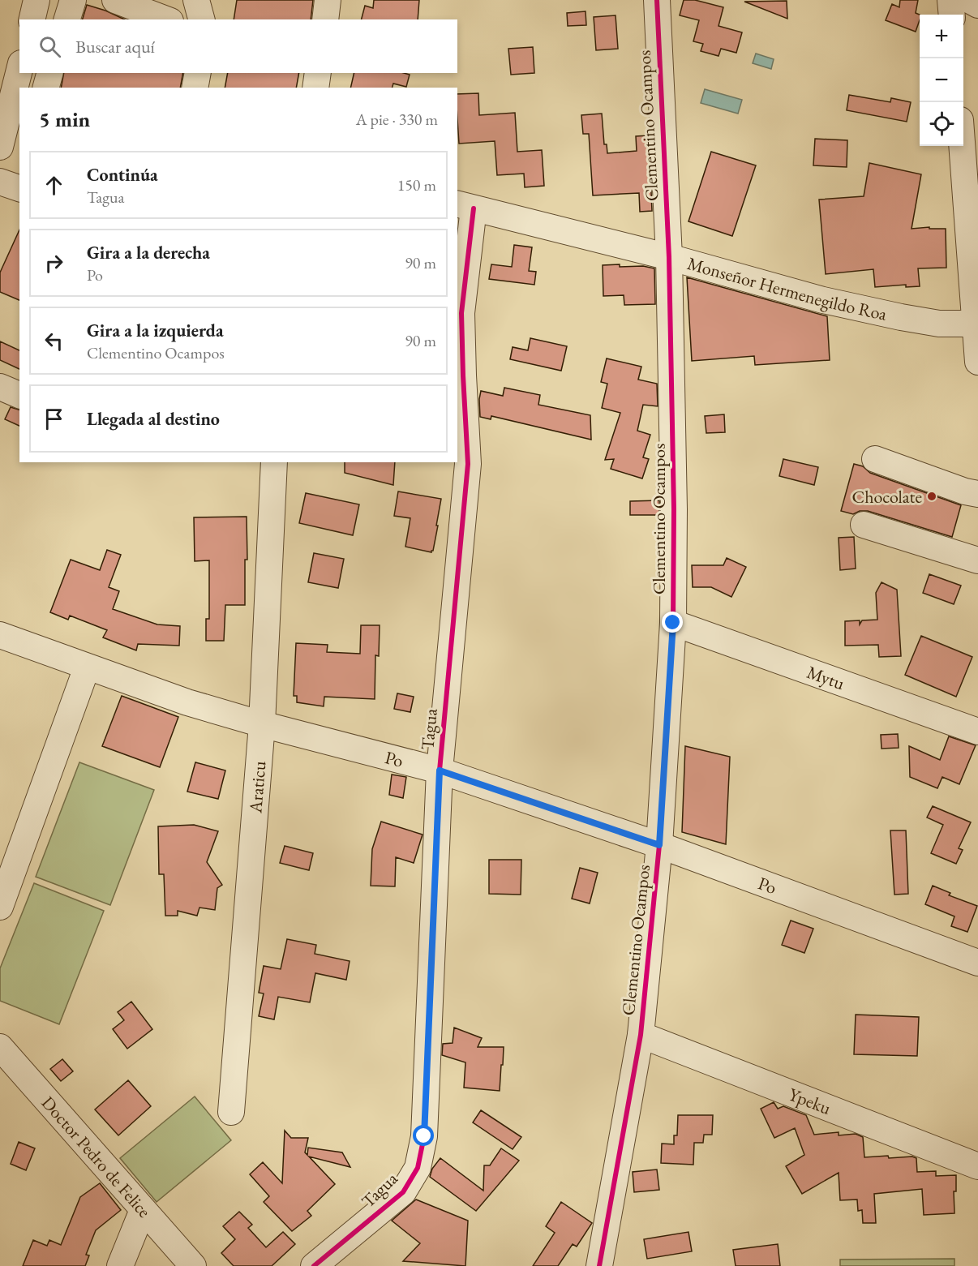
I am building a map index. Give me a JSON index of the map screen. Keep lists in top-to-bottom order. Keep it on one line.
{"streets":{"street":["Clementino Ocampos","Monseñor Hermenegildo Roa","Mytu","Tagua","Po","Araticu","Ypeku","Doctor Pedro de Felice"]},"crossings":[["Clementino Ocampos","Monseñor Hermenegildo Roa"],["Clementino Ocampos","Mytu"],["Clementino Ocampos","Po"],["Clementino Ocampos","Ypeku"],["Monseñor Hermenegildo Roa","Tagua"],["Tagua","Po"],["Po","Araticu"]],"places":["Chocolate"],"page":{"map_buttons":["+","−"],"search":"Buscar aquí","heading":["5 min","A pie · 330 m"],"list":[["Continúa","Tagua","150 m"],["Gira a la derecha","Po","90 m"],["Gira a la izquierda","Clementino Ocampos","90 m"],"Llegada al destino"]}}
